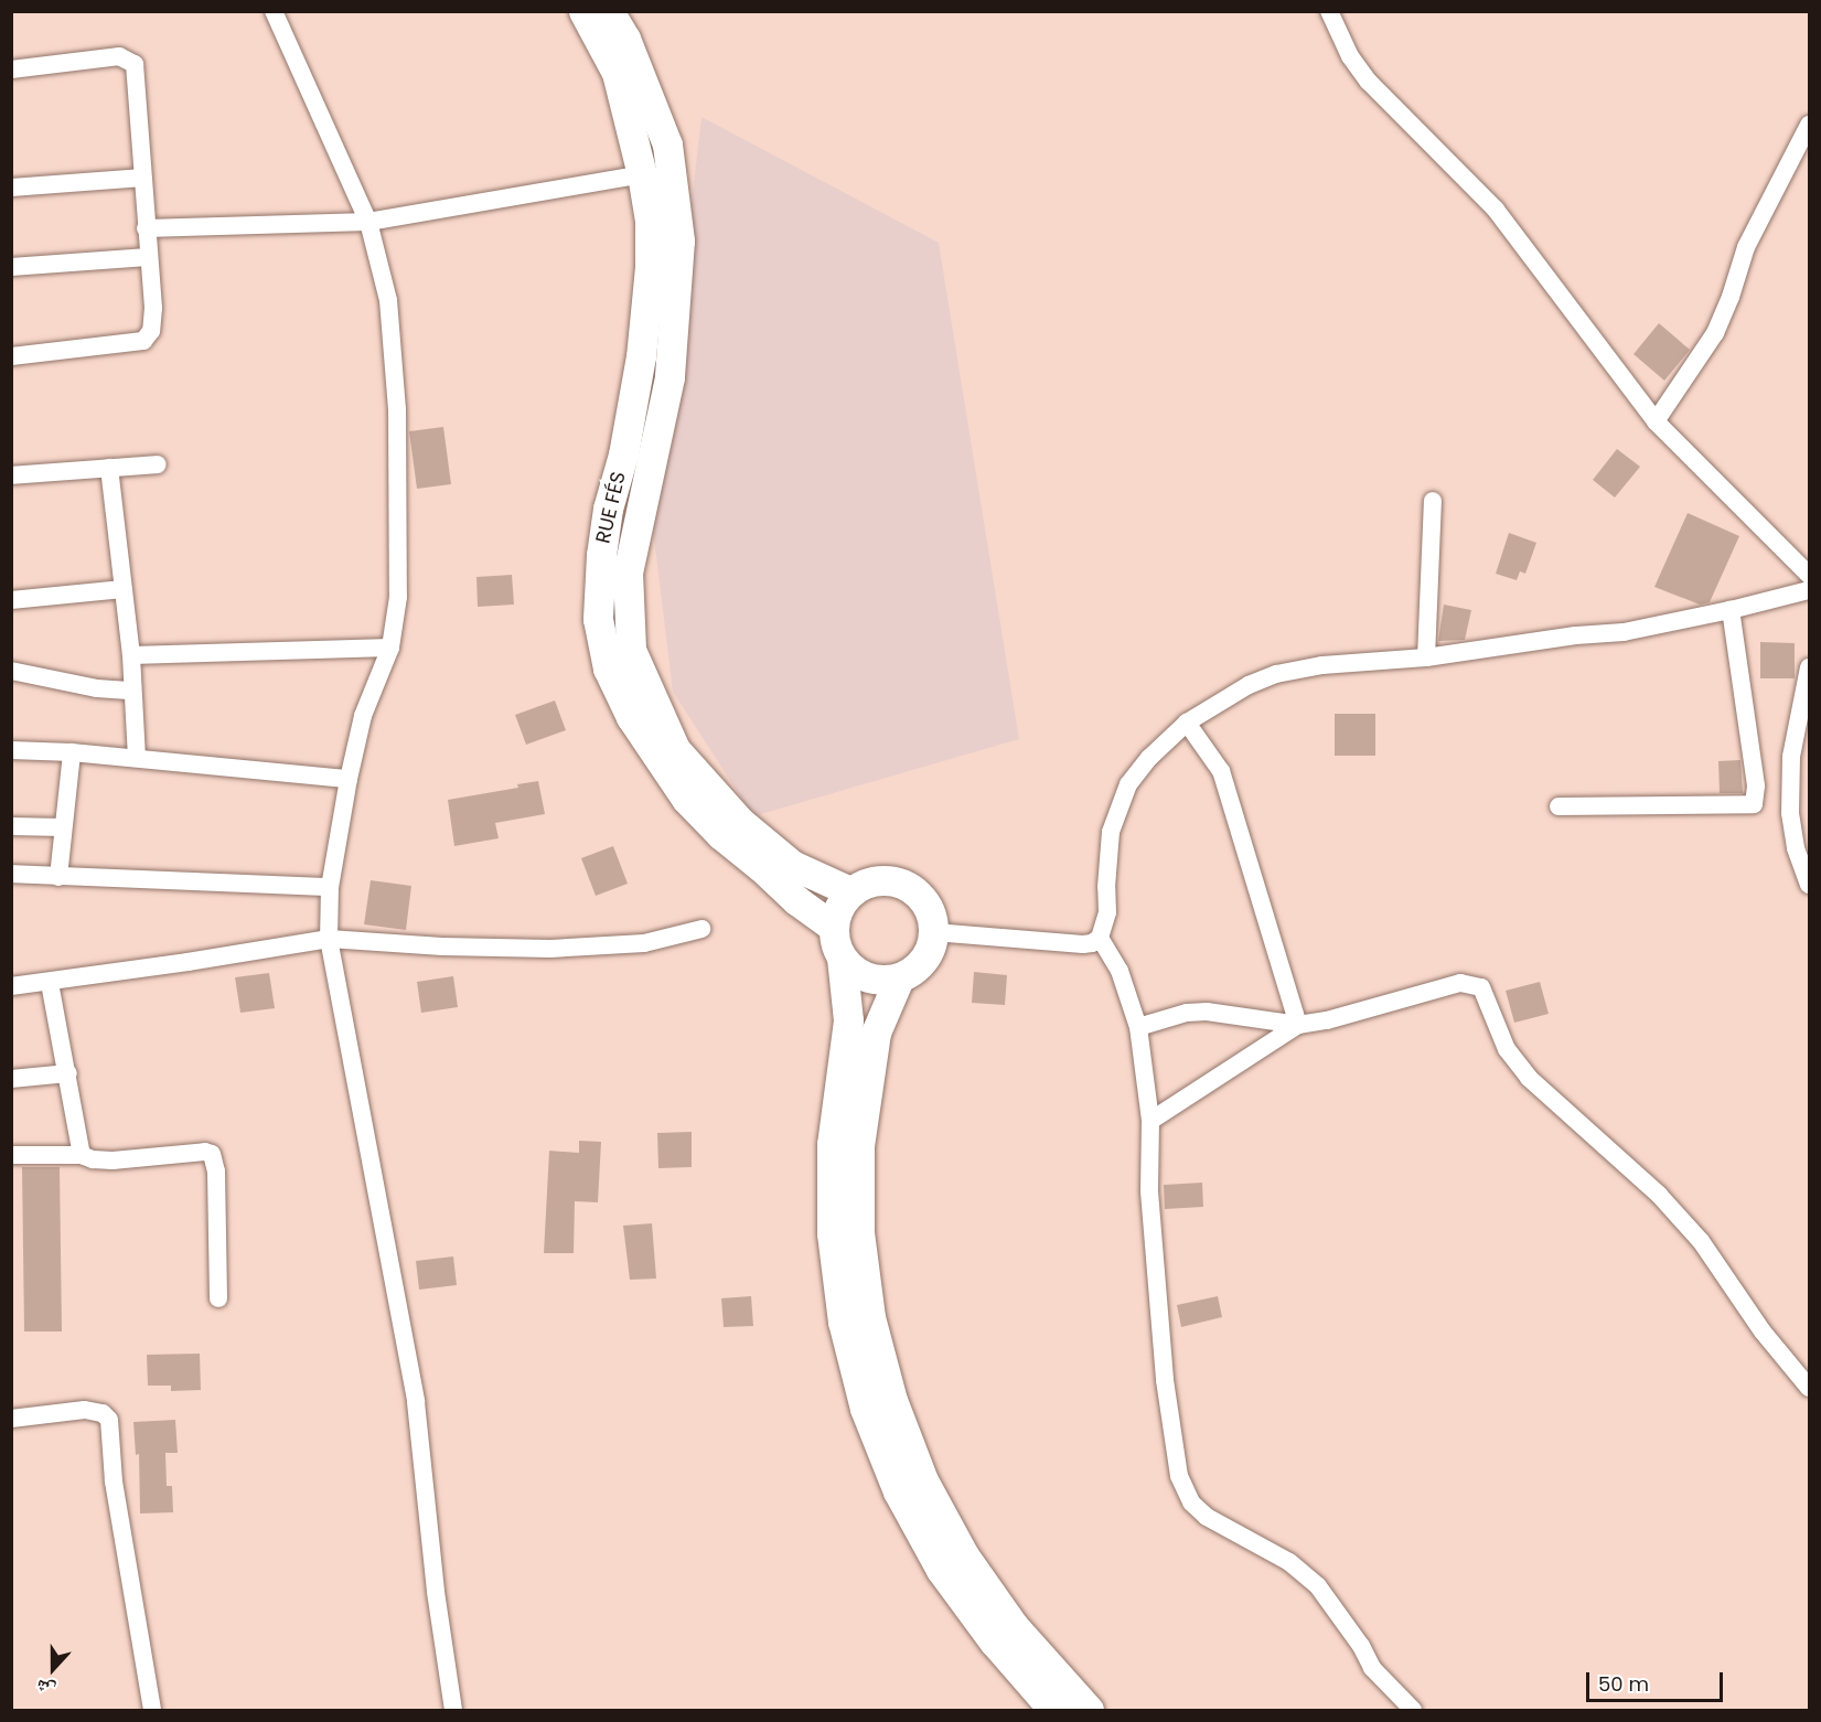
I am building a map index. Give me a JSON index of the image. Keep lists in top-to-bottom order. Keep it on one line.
{"streets":{"highway":["RUE FÉS"]},"scale_bar":"50 m","north":"bottom"}
